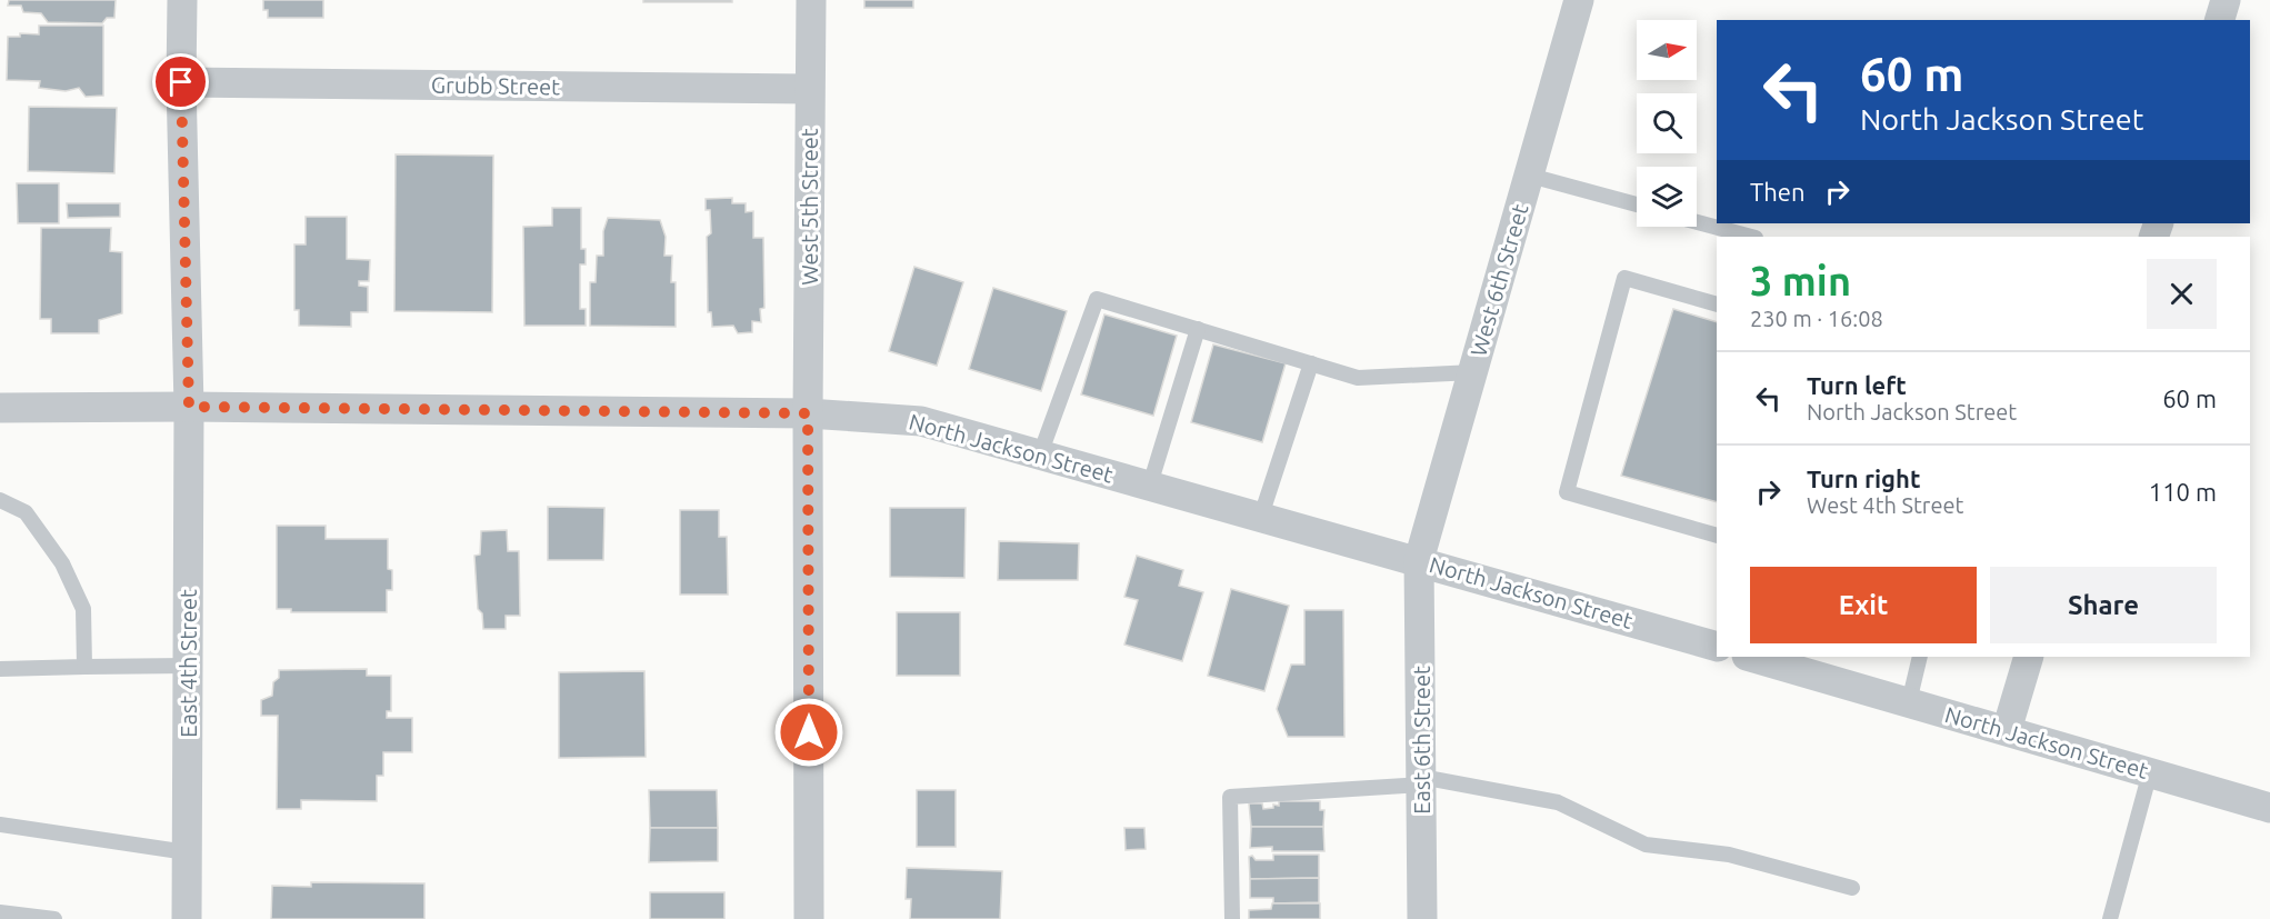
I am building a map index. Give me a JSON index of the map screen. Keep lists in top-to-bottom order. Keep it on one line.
{"streets":{"street":["Grubb Street","West 5th Street","West 6th Street","North Jackson Street","East 4th Street","East 6th Street"]},"crossings":[["Grubb Street","West 5th Street"],["Grubb Street","East 4th Street"],["West 5th Street","North Jackson Street"],["West 6th Street","North Jackson Street"],["West 6th Street","East 6th Street"],["North Jackson Street","East 4th Street"],["North Jackson Street","East 6th Street"]],"north":"right","page":{"turn":["60 m","North Jackson Street"],"then":"Then","heading":["3 min","230 m · 16:08"],"list":[{"name":"Turn left","note":"North Jackson Street","value":"60 m"},{"name":"Turn right","note":"West 4th Street","value":"110 m"}],"buttons":["Exit","Share"]}}
